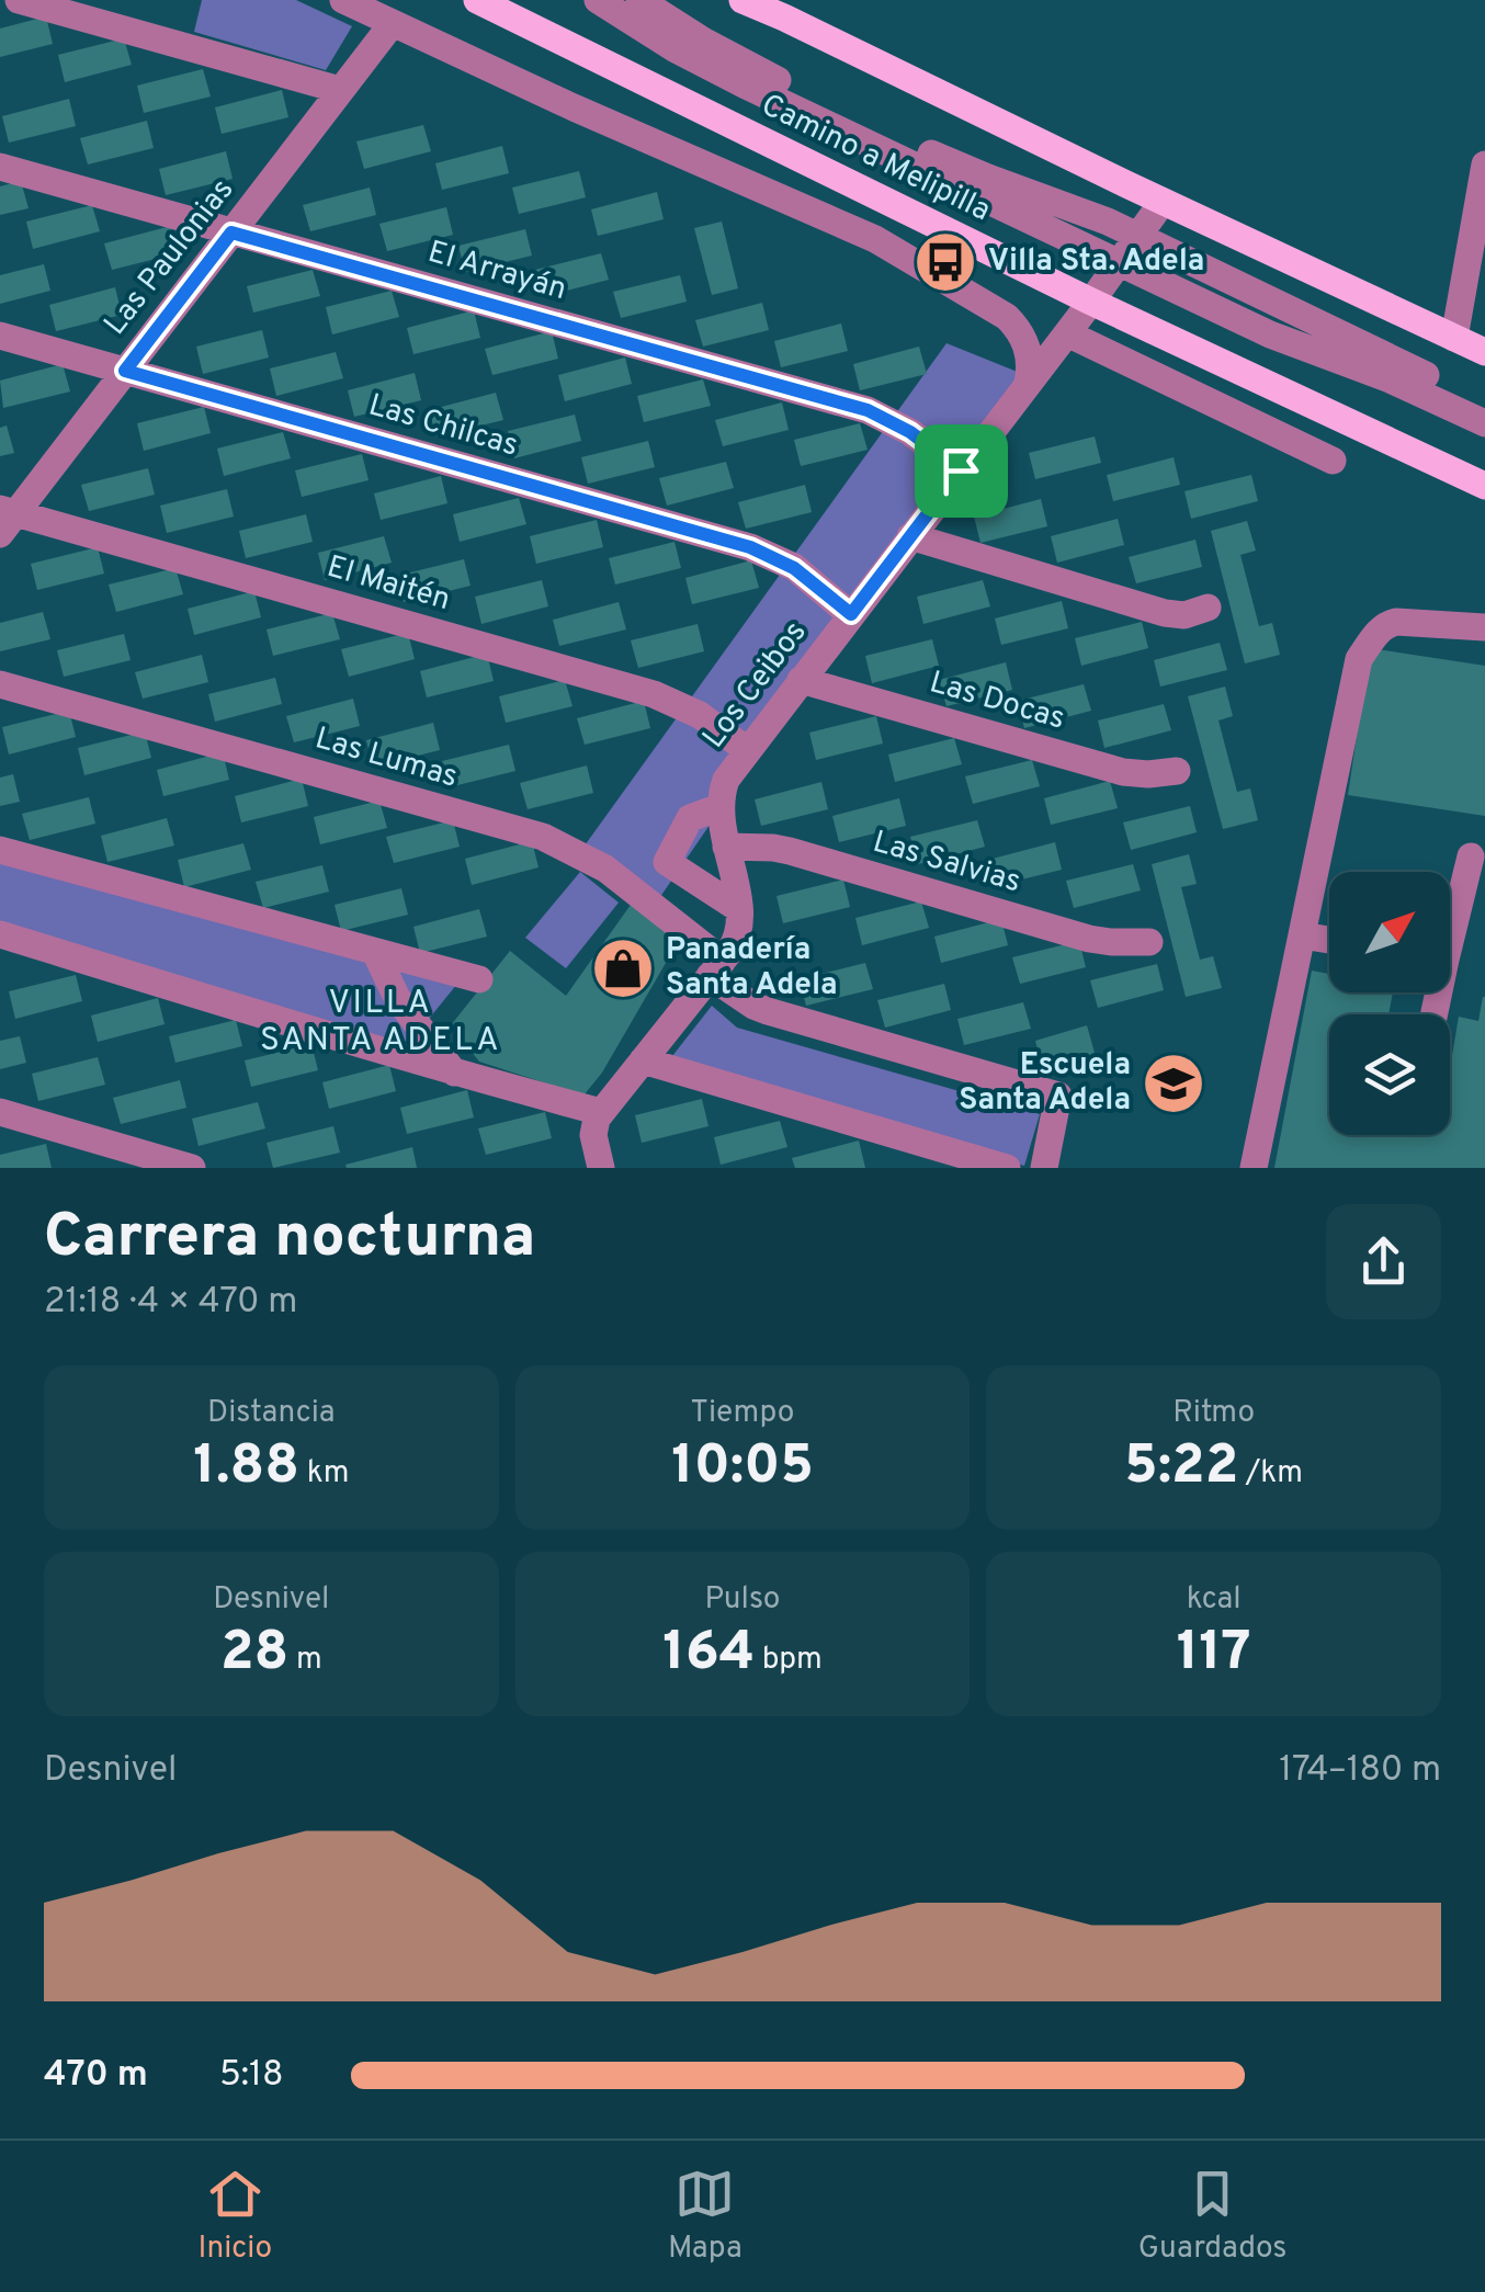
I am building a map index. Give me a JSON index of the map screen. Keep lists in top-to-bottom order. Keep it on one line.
{"streets":{"main road":["Camino a Melipilla"],"street":["Las Paulonias","El Arrayán","Las Chilcas","El Maitén","Los Ceibos","Las Docas","Las Lumas","Las Salvias"]},"crossings":[["Camino a Melipilla","Los Ceibos"],["Las Paulonias","El Arrayán"],["Las Paulonias","Las Chilcas"],["Las Paulonias","El Maitén"],["El Arrayán","Los Ceibos"],["Las Chilcas","Los Ceibos"],["El Maitén","Los Ceibos"],["Los Ceibos","Las Docas"]],"districts":["VILLA SANTA ADELA"],"places":{"bus stop":["Villa Sta. Adela"],"shop":["Panadería Santa Adela"],"school or university":["Escuela Santa Adela"]},"north":"top right","page":{"heading":["Carrera nocturna","21:18 · 4 × 470 m"],"stats":[["Distancia","1.88 km"],["Tiempo","10:05"],["Ritmo","5:22 /km"],["Desnivel","28 m"],["Pulso","164 bpm"],["kcal","117"]],"chart":["Desnivel","174–180 m"],"list":[{"name":"470 m","note":"5:18"}],"tabs":["Inicio","Mapa","Guardados"]}}
